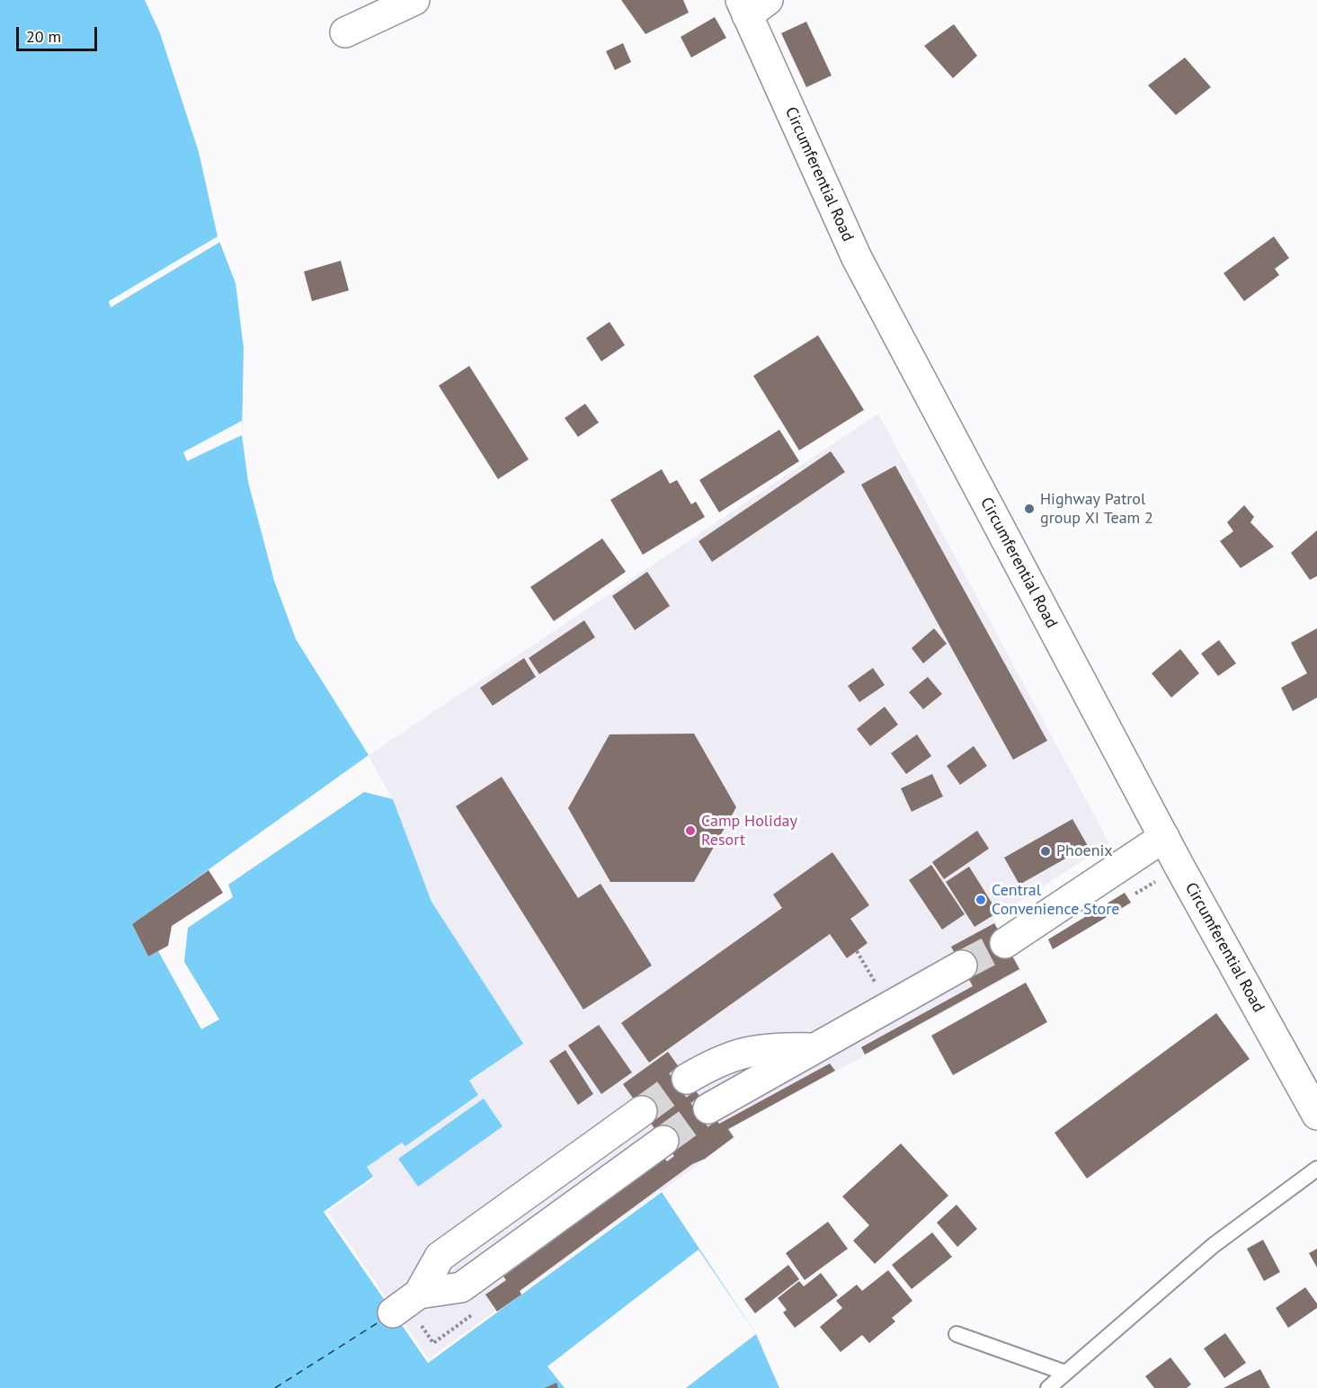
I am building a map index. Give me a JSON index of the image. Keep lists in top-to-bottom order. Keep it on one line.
{"streets":{"main road":["Circumferential Road"]},"places":["Highway Patrol group XI Team 2","Camp Holiday Resort","Phoenix","Central Convenience Store"],"scale_bar":"20 m"}
